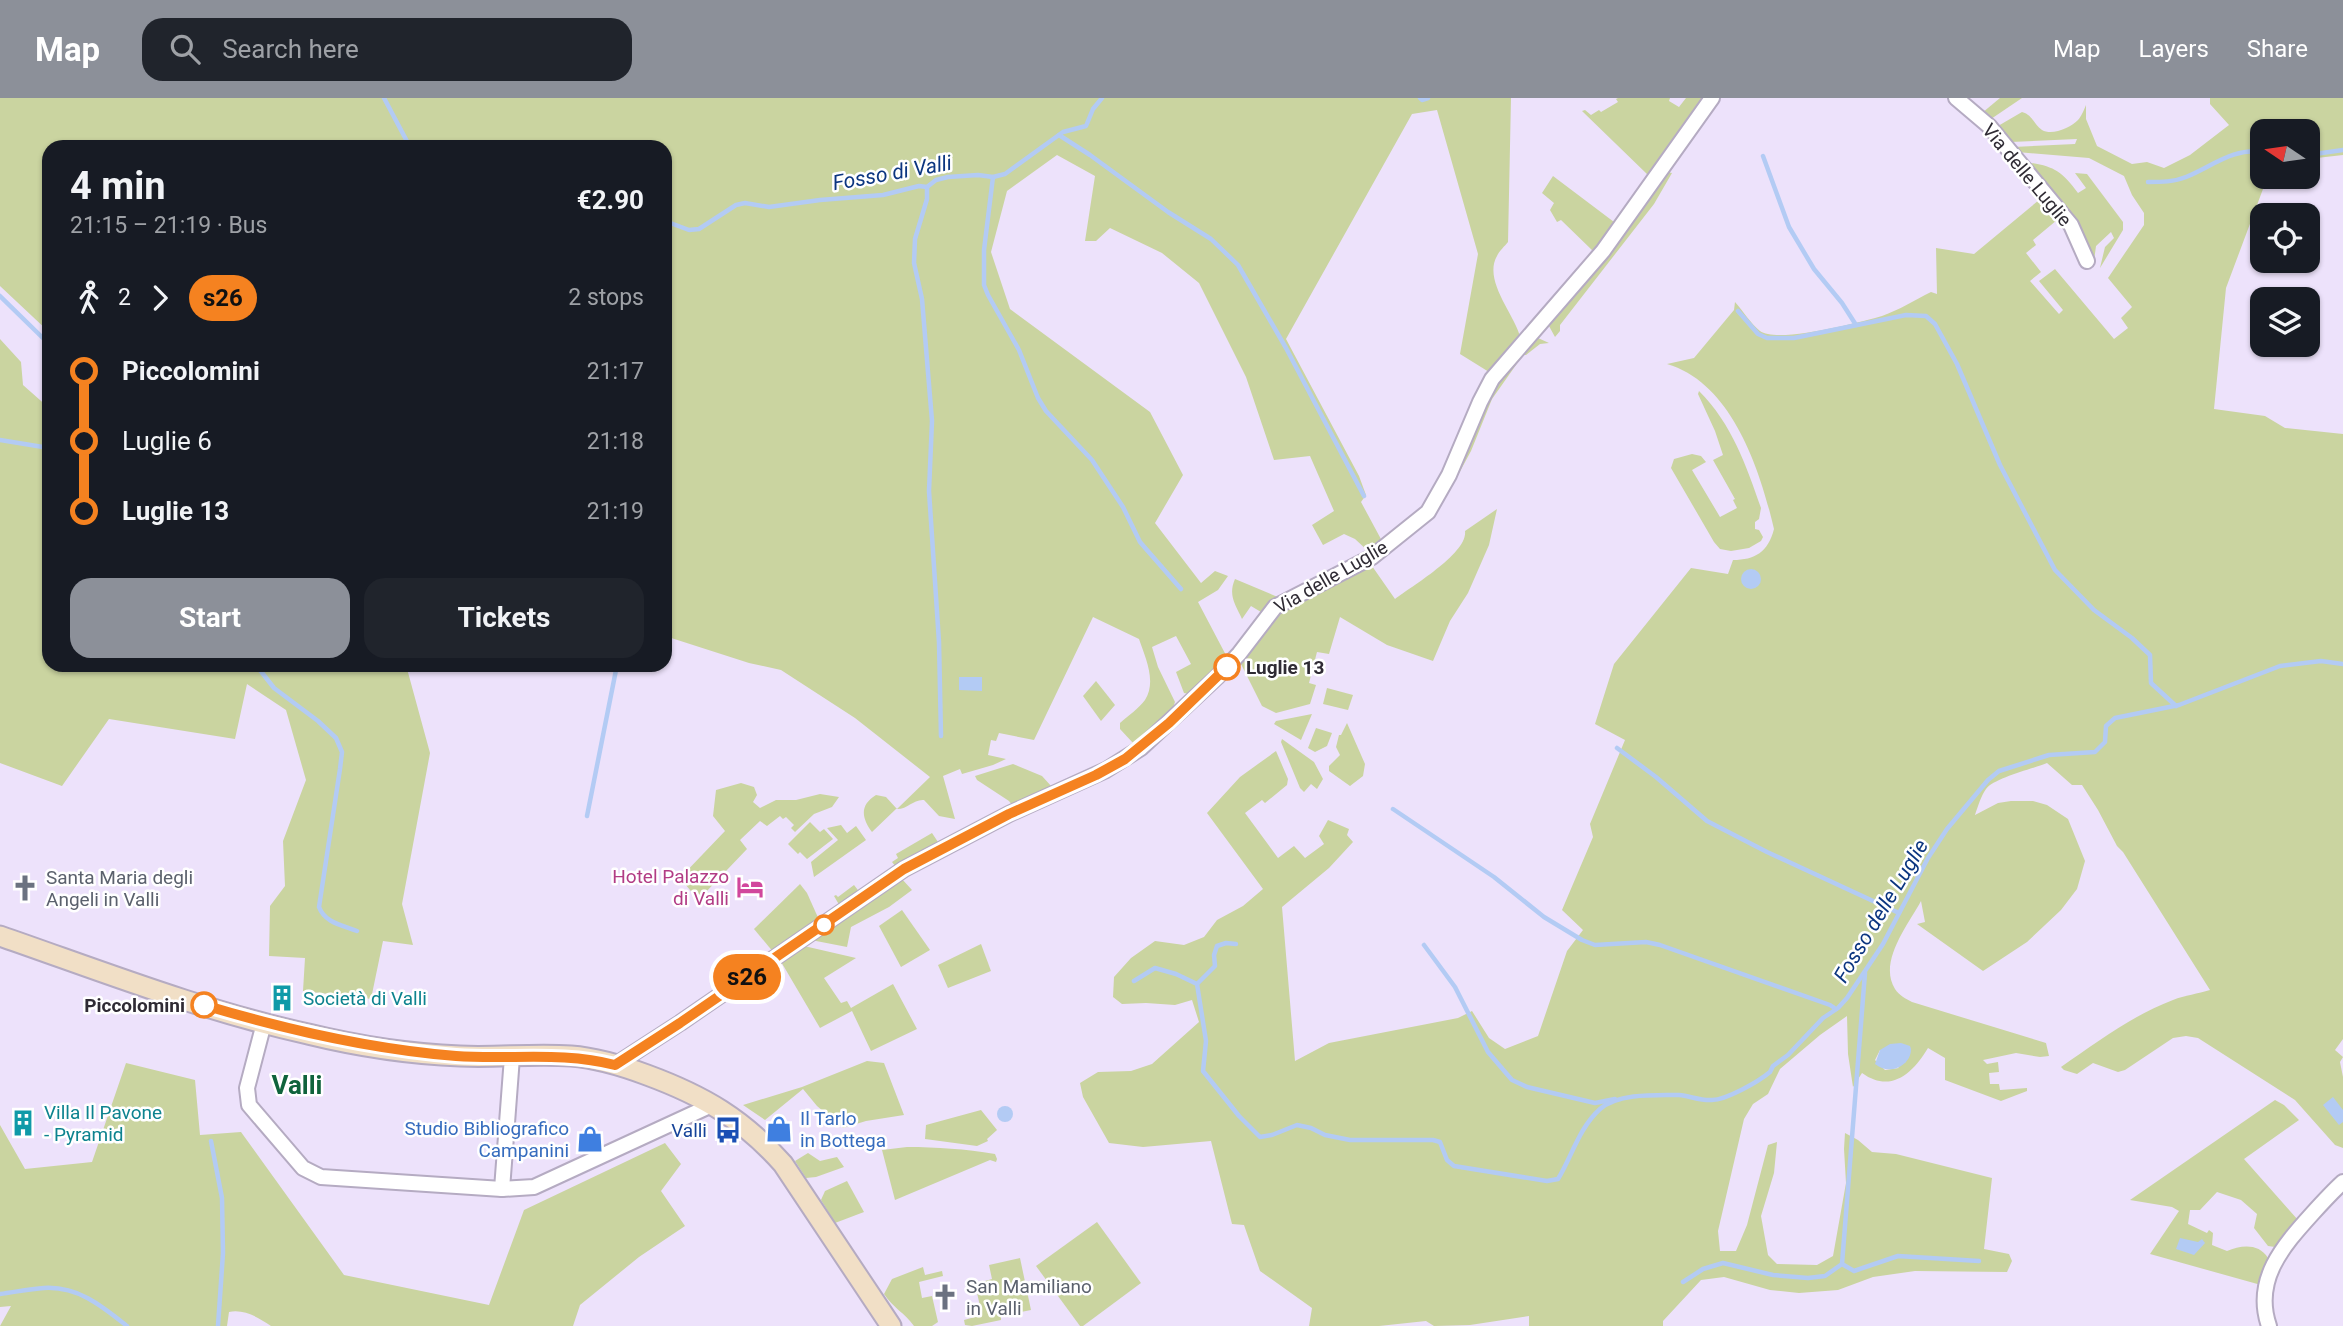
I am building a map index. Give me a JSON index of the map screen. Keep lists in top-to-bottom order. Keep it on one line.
{"streets":{"street":["Via delle Luglie"]},"districts":["Valli"],"water":["Fosso di Valli","Fosso delle Luglie"],"places":{"other":["Luglie 13","Piccolomini"],"hotel":["Hotel Palazzo di Valli"],"church":["Santa Maria degli Angeli in Valli","San Mamiliano in Valli"],"building":["Società di Valli","Villa Il Pavone - Pyramid"],"shop":["Il Tarlo in Bottega","Studio Bibliografico Campanini"],"bus stop":["Valli"]},"lines":["bus line s26"],"north":"left","page":{"header":"Map","search":"Search here","nav":["Map","Layers","Share"],"on_map":"s26","heading":["4 min","21:15 – 21:19 · Bus","€2.90"],"legs":["2","s26","2 stops"],"list":[{"name":"Piccolomini","value":"21:17"},{"name":"Luglie 6","value":"21:18"},{"name":"Luglie 13","value":"21:19"}],"buttons":["Start","Tickets"]}}
